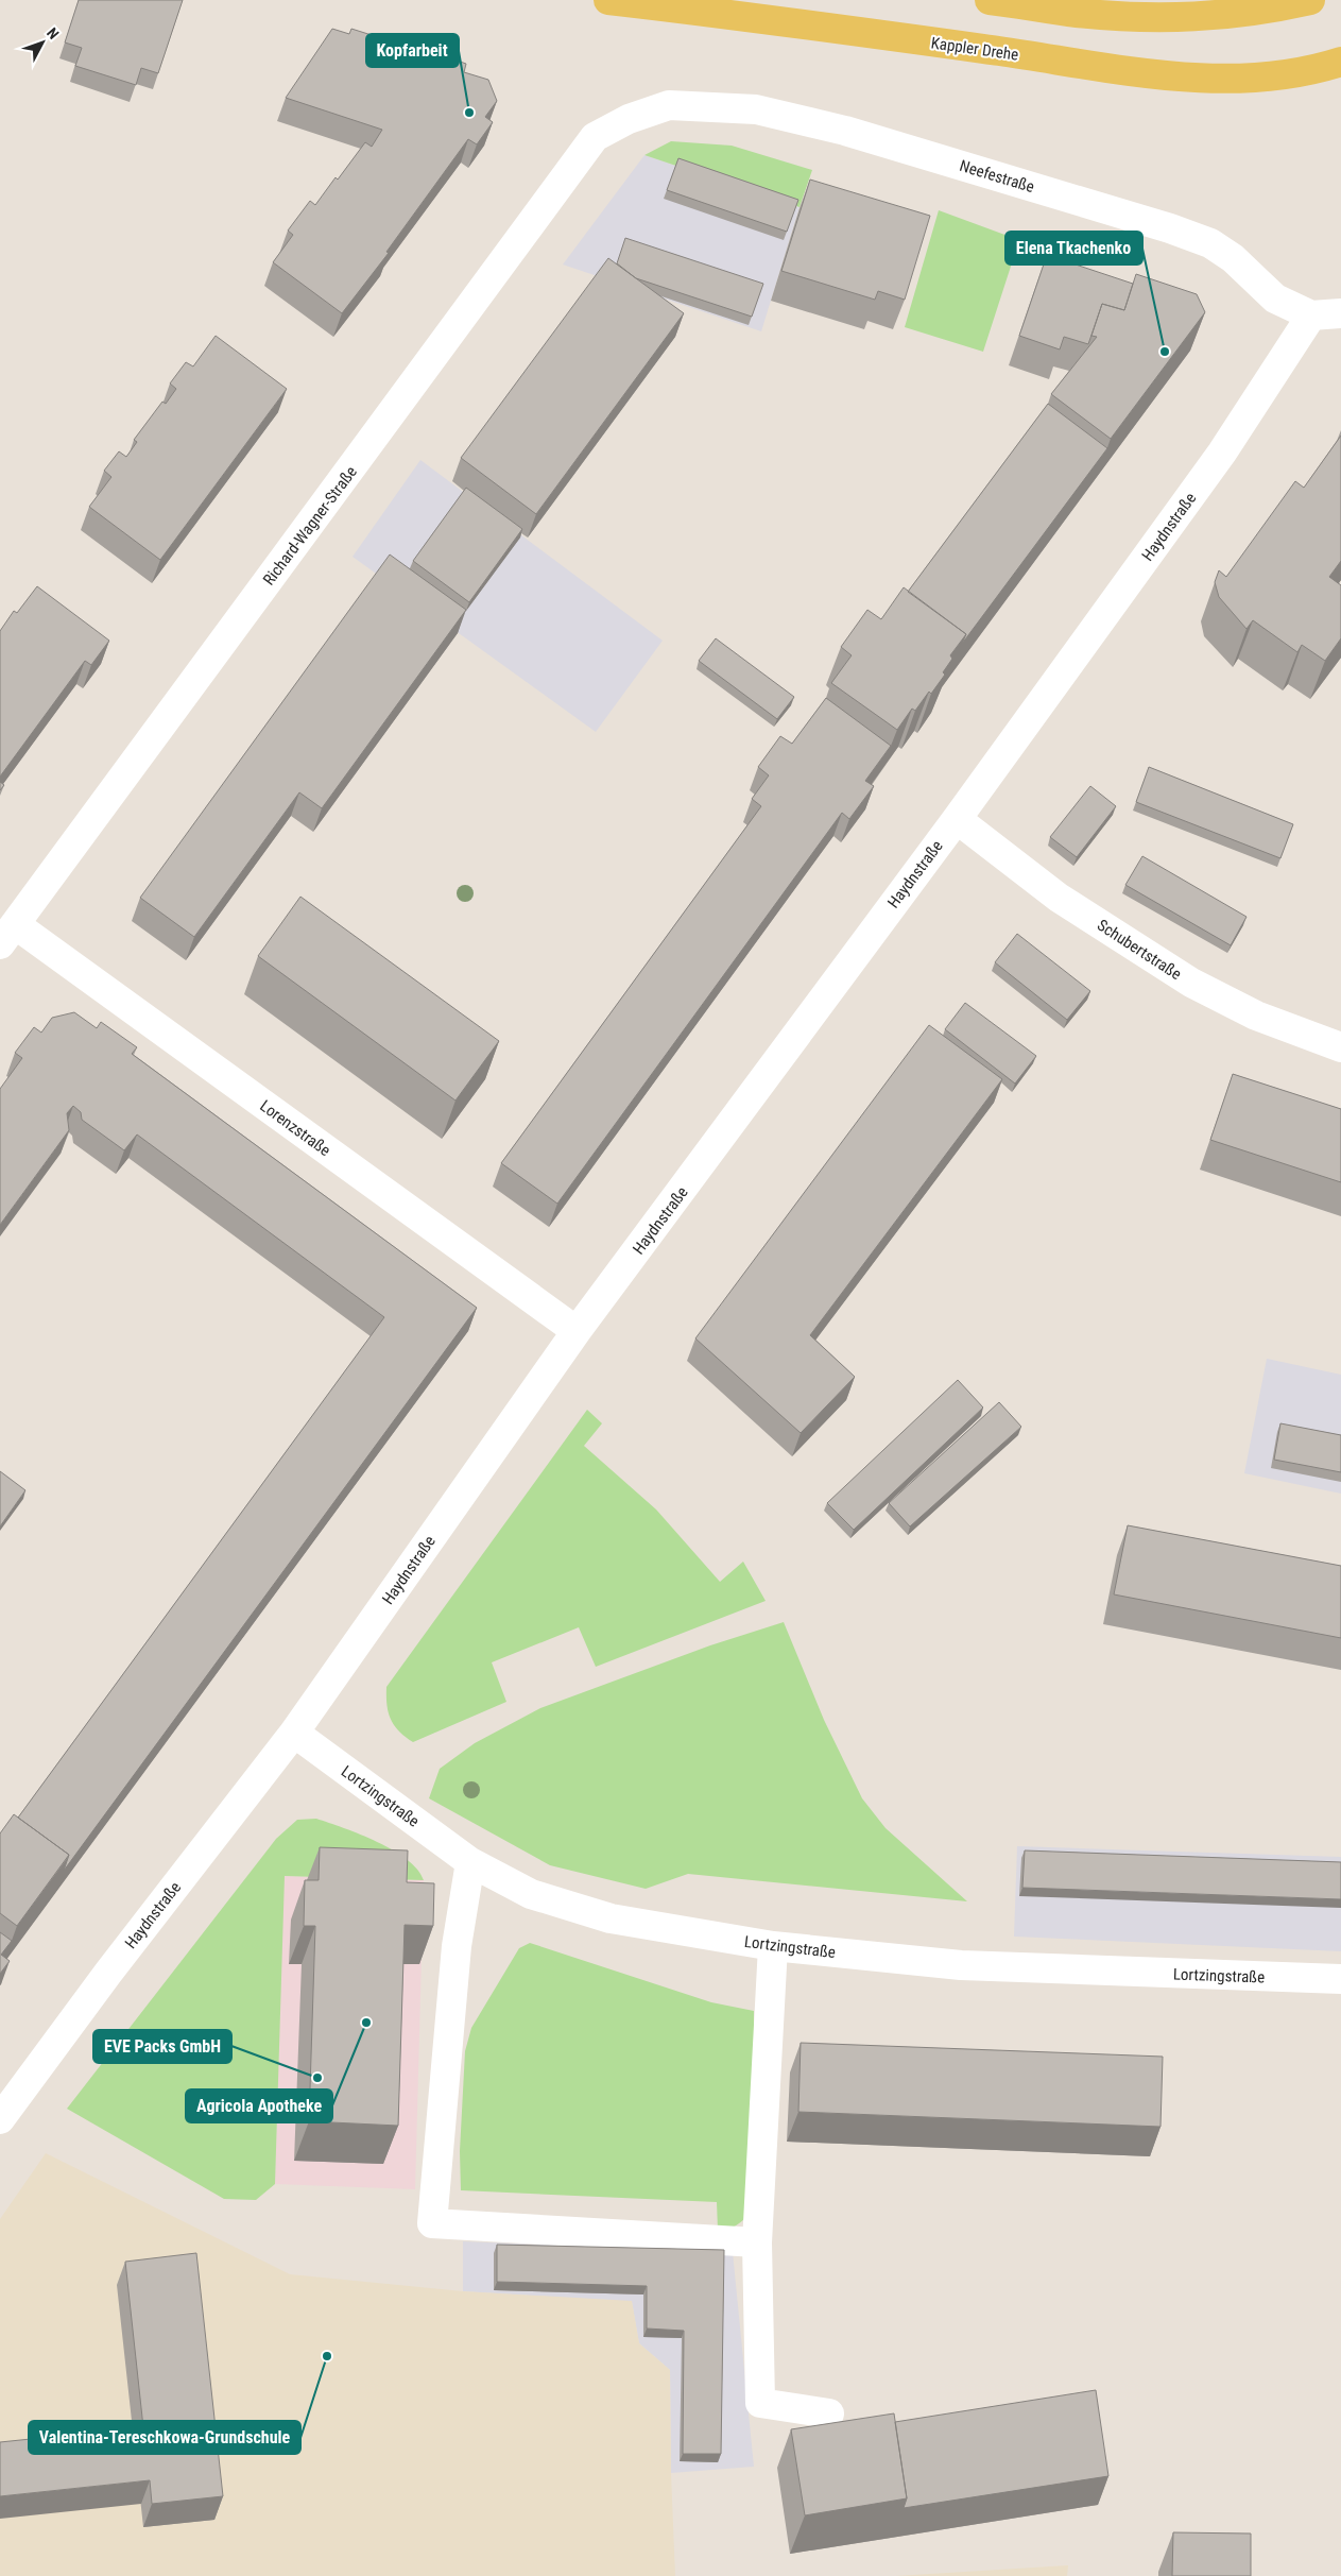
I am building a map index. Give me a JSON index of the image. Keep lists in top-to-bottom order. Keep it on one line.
{"streets":{"main road":["Kappler Drehe"],"street":["Neefestraße","Richard-Wagner-Straße","Haydnstraße","Schubertstraße","Lorenzstraße","Lortzingstraße"]},"crossings":[["Neefestraße","Richard-Wagner-Straße"],["Neefestraße","Haydnstraße"],["Richard-Wagner-Straße","Lorenzstraße"],["Haydnstraße","Schubertstraße"],["Haydnstraße","Lorenzstraße"],["Haydnstraße","Lortzingstraße"]],"places":["Kopfarbeit","Elena Tkachenko","Agricola Apotheke","EVE Packs GmbH","Valentina-Tereschkowa-Grundschule"],"north":"top right"}
